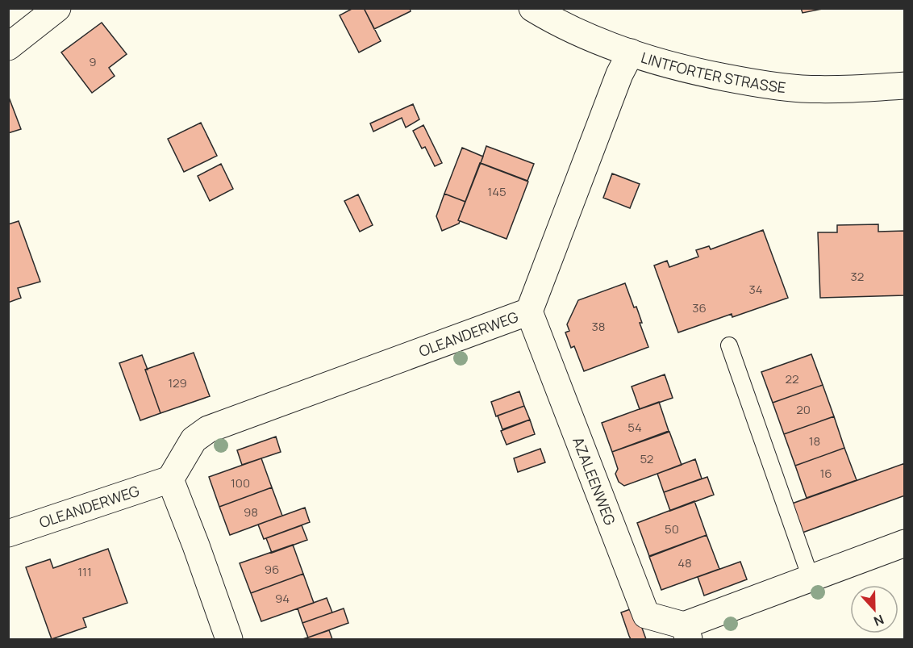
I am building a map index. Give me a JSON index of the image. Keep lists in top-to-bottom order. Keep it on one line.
{"streets":{"street":["LINTFORTER STRASSE","OLEANDERWEG","AZALEENWEG"]},"crossings":[["LINTFORTER STRASSE","OLEANDERWEG"],["OLEANDERWEG","AZALEENWEG"]],"house_numbers":["9","145","32","34","36","38","22","129","20","54","18","52","16","100","98","50","48","96","111","94"],"north":"bottom"}
